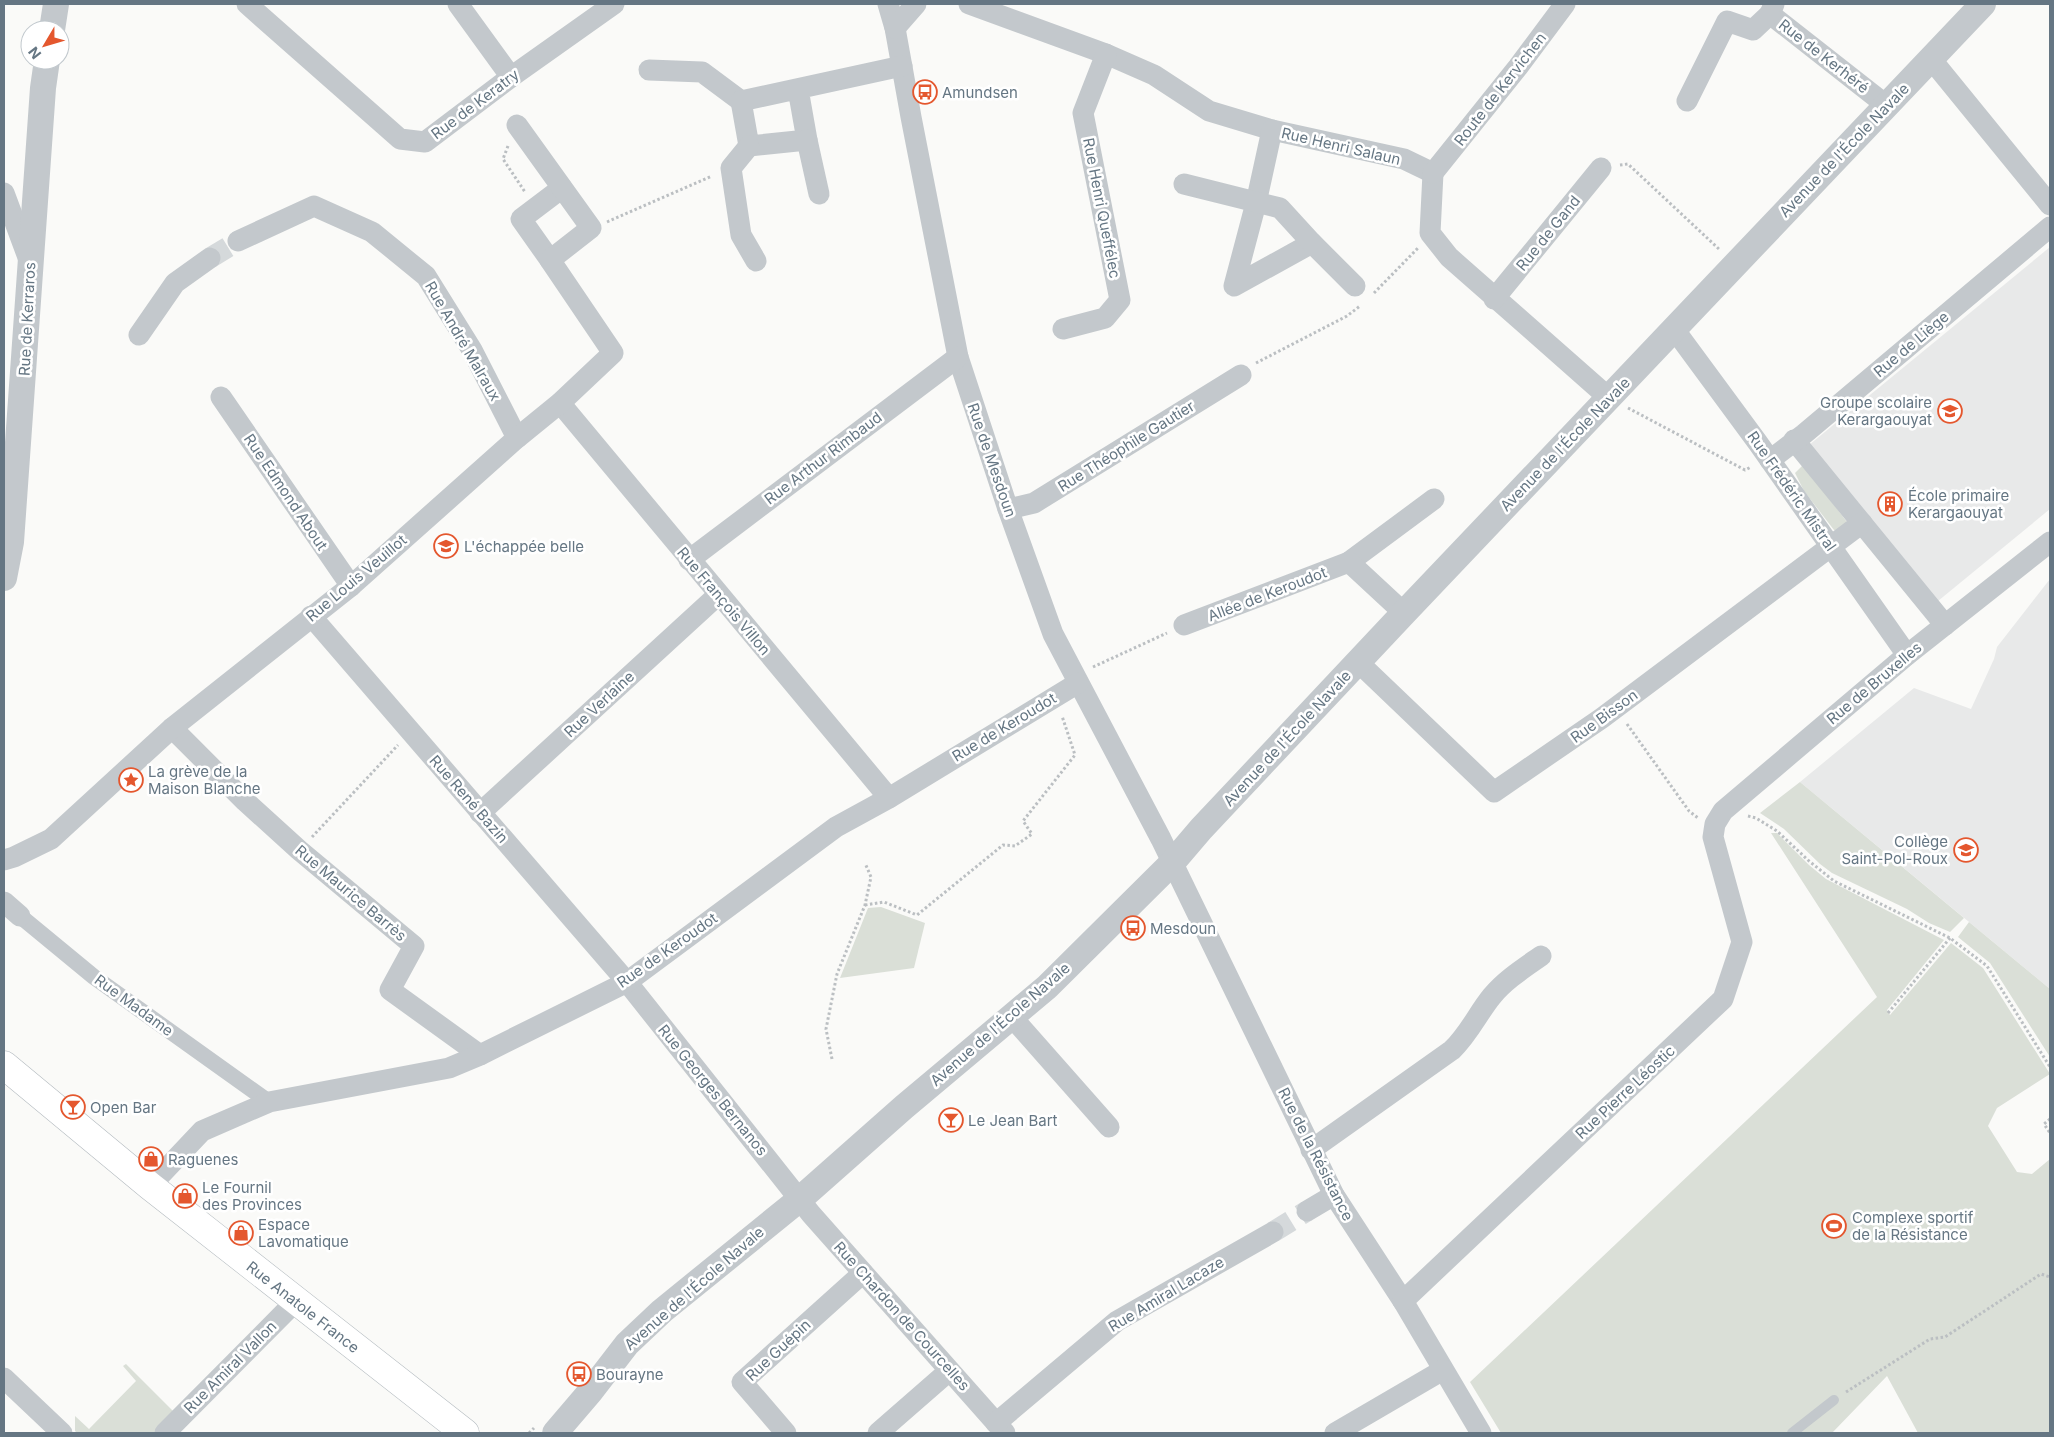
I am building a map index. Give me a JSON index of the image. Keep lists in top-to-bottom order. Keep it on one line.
{"streets":{"main road":["Rue Anatole France"],"street":["Rue de Kerhéré","Route de Kervichen","Rue de Keratry","Rue Henri Salaun","Avenue de l'École Navale","Rue Henri Queffélec","Rue de Gand","Rue de Kerraros","Rue André Malraux","Rue de Liège","Rue Théophile Gautier","Rue Arthur Rimbaud","Rue de Mesdoun","Rue Frédéric Mistral","Rue Edmond About","Rue Louis Veuillot","Allée de Keroudot","Rue François Villon","Rue de Bruxelles","Rue Verlaine","Rue Bisson","Rue de Keroudot","Rue René Bazin","Rue Maurice Barrès","Rue Madame","Rue Georges Bernanos","Rue Pierre Léostic","Rue de la Résistance","Rue Amiral Lacaze","Rue Chardon de Courcelles","Rue Guépin","Rue Amiral Vallon"]},"crossings":[["Rue de Kerhéré","Avenue de l'École Navale"],["Route de Kervichen","Rue Henri Salaun"],["Rue Henri Salaun","Rue Henri Queffélec"],["Avenue de l'École Navale","Rue de Mesdoun"],["Avenue de l'École Navale","Rue Frédéric Mistral"],["Avenue de l'École Navale","Rue Bisson"],["Avenue de l'École Navale","Rue Georges Bernanos"],["Avenue de l'École Navale","Rue de la Résistance"],["Avenue de l'École Navale","Rue Chardon de Courcelles"],["Rue André Malraux","Rue Louis Veuillot"],["Rue de Liège","Rue Frédéric Mistral"],["Rue Théophile Gautier","Rue de Mesdoun"],["Rue Arthur Rimbaud","Rue de Mesdoun"],["Rue Arthur Rimbaud","Rue François Villon"],["Rue de Mesdoun","Rue de Keroudot"],["Rue de Mesdoun","Rue de la Résistance"],["Rue Frédéric Mistral","Rue de Bruxelles"],["Rue Frédéric Mistral","Rue Bisson"],["Rue Edmond About","Rue Louis Veuillot"],["Rue Louis Veuillot","Rue François Villon"],["Rue Louis Veuillot","Rue René Bazin"],["Rue Louis Veuillot","Rue Maurice Barrès"],["Rue François Villon","Rue Verlaine"],["Rue François Villon","Rue de Keroudot"],["Rue de Bruxelles","Rue Pierre Léostic"],["Rue Verlaine","Rue René Bazin"],["Rue de Keroudot","Rue René Bazin"],["Rue de Keroudot","Rue Maurice Barrès"],["Rue de Keroudot","Rue Madame"],["Rue de Keroudot","Rue Georges Bernanos"],["Rue de Keroudot","Rue Anatole France"],["Rue René Bazin","Rue Georges Bernanos"],["Rue Georges Bernanos","Rue Chardon de Courcelles"],["Rue Pierre Léostic","Rue de la Résistance"],["Rue Amiral Lacaze","Rue Chardon de Courcelles"],["Rue Anatole France","Rue Amiral Vallon"],["Rue Chardon de Courcelles","Rue Guépin"]],"places":{"bus stop":["Amundsen","Mesdoun","Bourayne"],"school or university":["Groupe scolaire Kerargaouyat","L'échappée belle","Collège Saint-Pol-Roux"],"building":["École primaire Kerargaouyat"],"place":["La grève de la Maison Blanche"],"bar":["Open Bar","Le Jean Bart"],"shop":["Raguenes","Le Fournil des Provinces","Espace Lavomatique"],"sports":["Complexe sportif de la Résistance"]},"north":"bottom left"}
